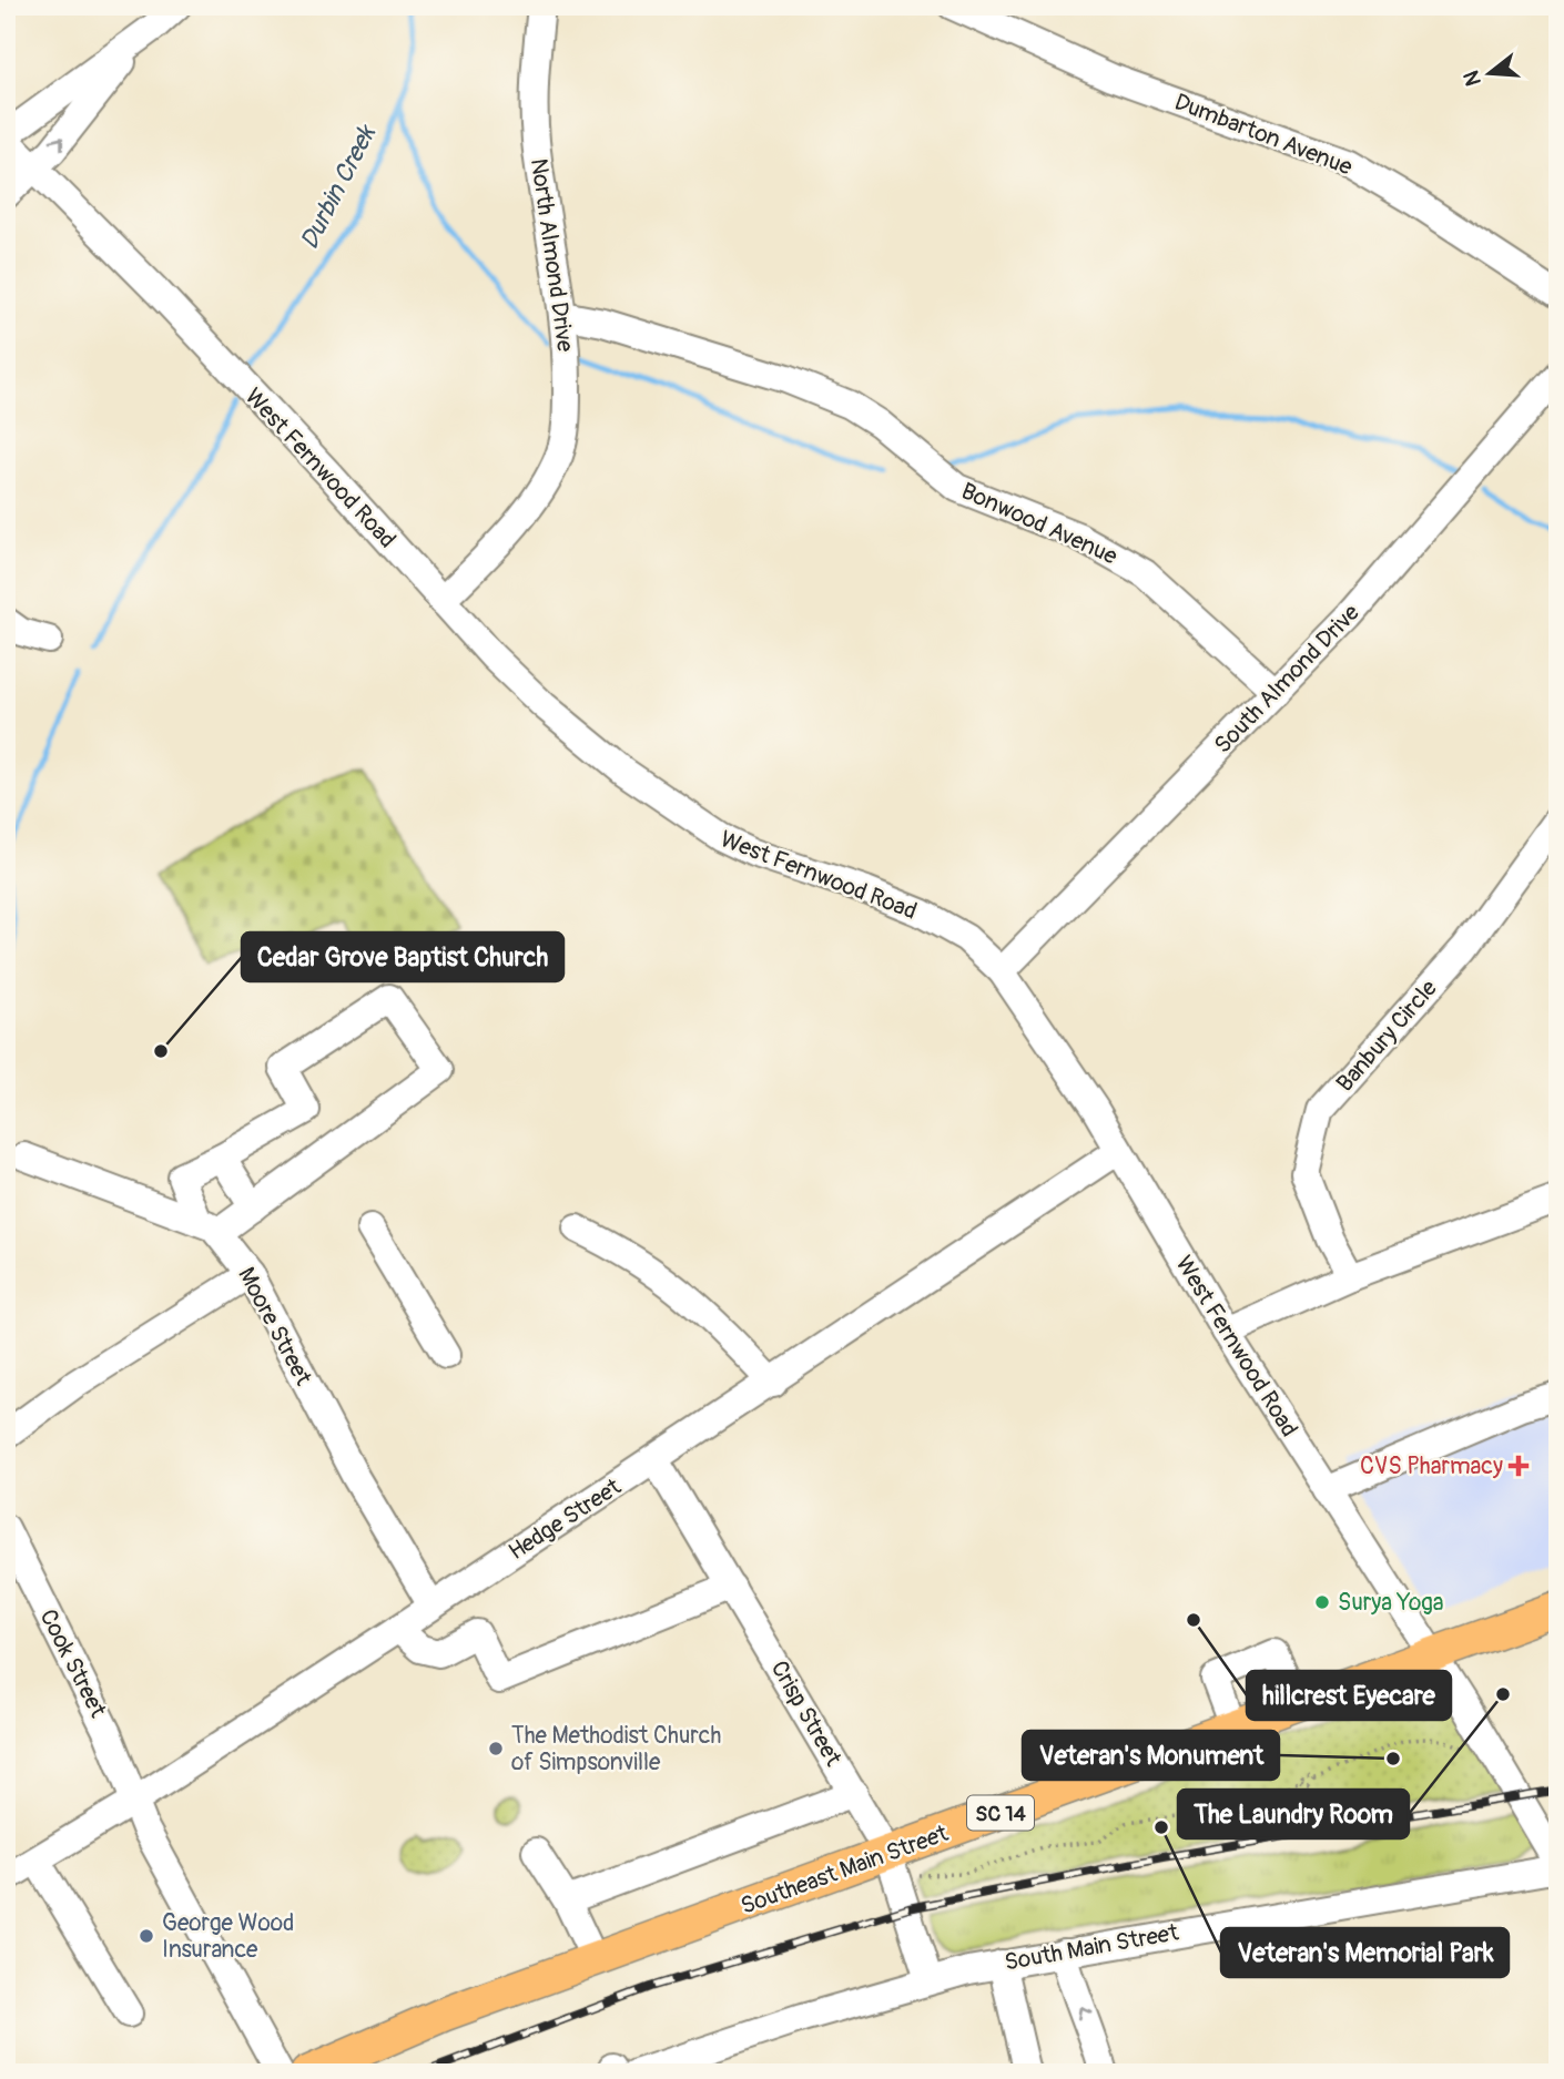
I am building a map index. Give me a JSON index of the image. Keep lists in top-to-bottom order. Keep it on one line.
{"streets":{"main road":["SC 14","Southeast Main Street"],"street":["Dumbarton Avenue","North Almond Drive","West Fernwood Road","Bonwood Avenue","South Almond Drive","Banbury Circle","Moore Street","Hedge Street","Cook Street","Crisp Street","South Main Street"]},"crossings":[["North Almond Drive","West Fernwood Road"],["North Almond Drive","Bonwood Avenue"],["West Fernwood Road","South Almond Drive"],["West Fernwood Road","Hedge Street"],["West Fernwood Road","Southeast Main Street"],["West Fernwood Road","South Main Street"],["Bonwood Avenue","South Almond Drive"],["Moore Street","Hedge Street"],["Hedge Street","Cook Street"],["Hedge Street","Crisp Street"],["Crisp Street","Southeast Main Street"],["Crisp Street","South Main Street"]],"water":["Durbin Creek"],"places":{"other":["Cedar Grove Baptist Church","Surya Yoga","hillcrest Eyecare","The Laundry Room","The Methodist Church of Simpsonville","Veteran's Monument","Veteran's Memorial Park","George Wood Insurance"],"health":["CVS Pharmacy"]},"north":"left"}
